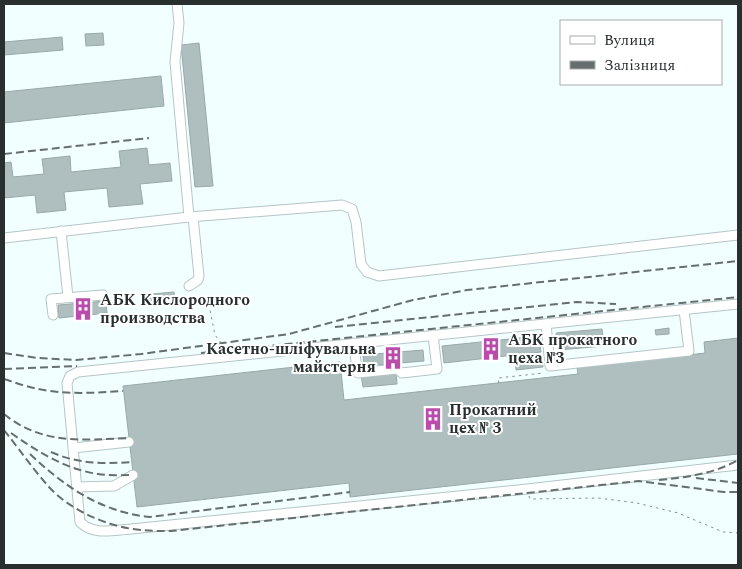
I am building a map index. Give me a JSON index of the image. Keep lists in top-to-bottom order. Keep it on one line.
{"places":{"building":["АБК Кислородного производства","АБК прокатного цеха №3","Касетно-шліфувальна майстерня","Прокатний цех № 3"]},"legend":["Вулиця","Залізниця"]}
